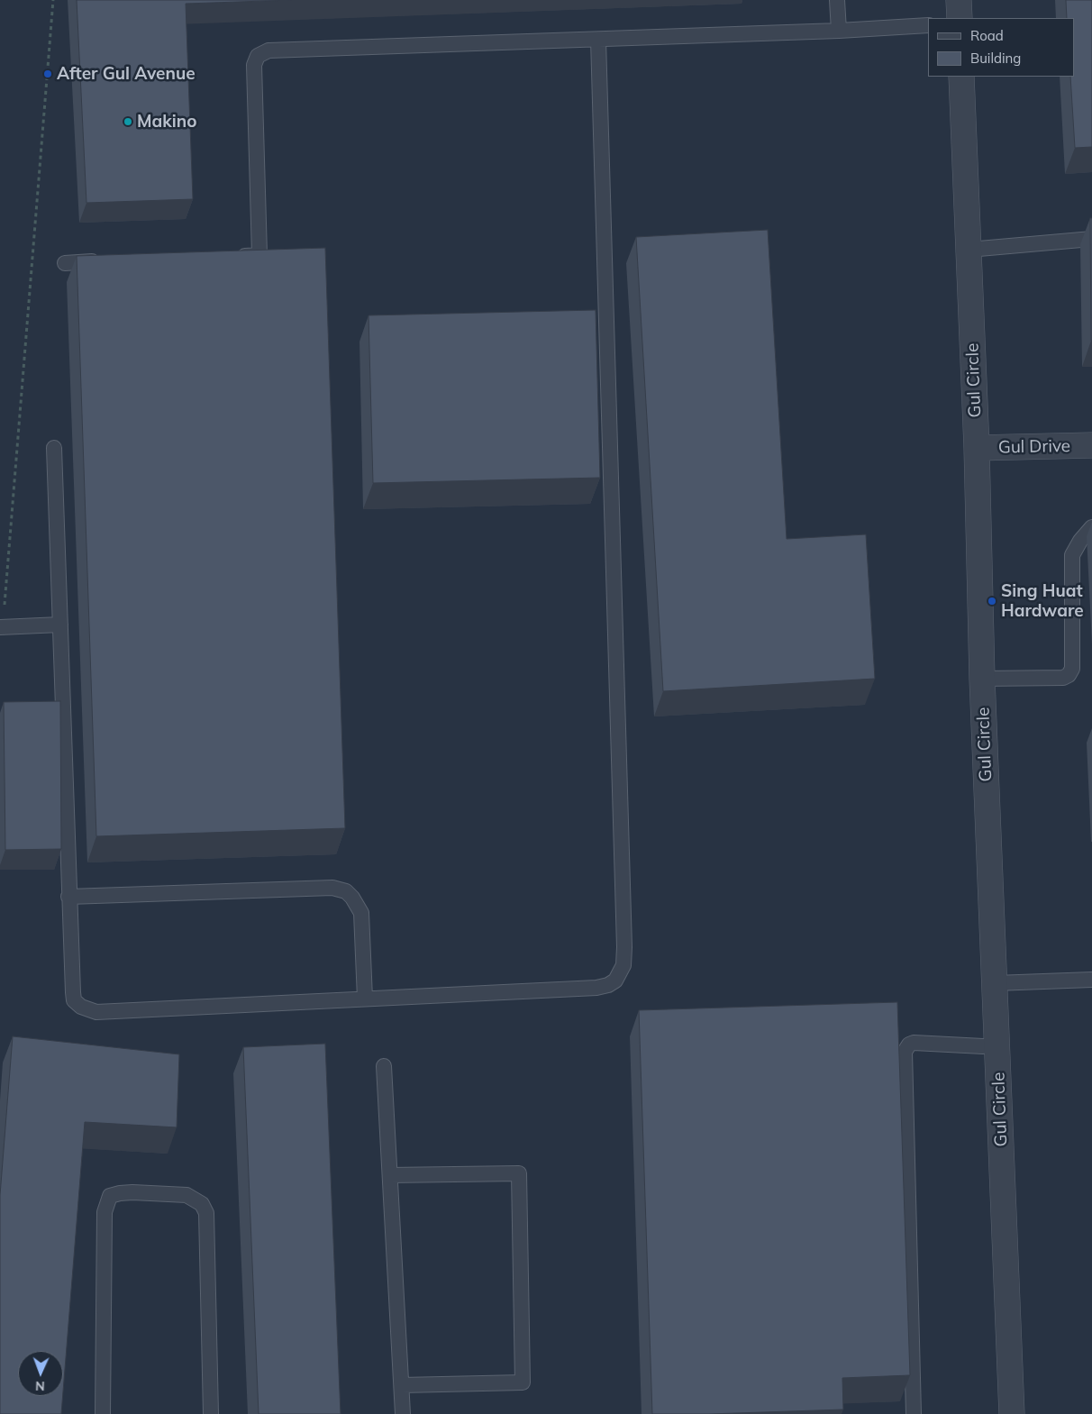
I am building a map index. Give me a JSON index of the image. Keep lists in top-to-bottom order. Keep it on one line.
{"streets":{"street":["Gul Circle","Gul Drive"]},"crossings":[["Gul Circle","Gul Drive"]],"places":["After Gul Avenue","Makino","Sing Huat Hardware"],"legend":["Road","Building"],"north":"bottom"}
